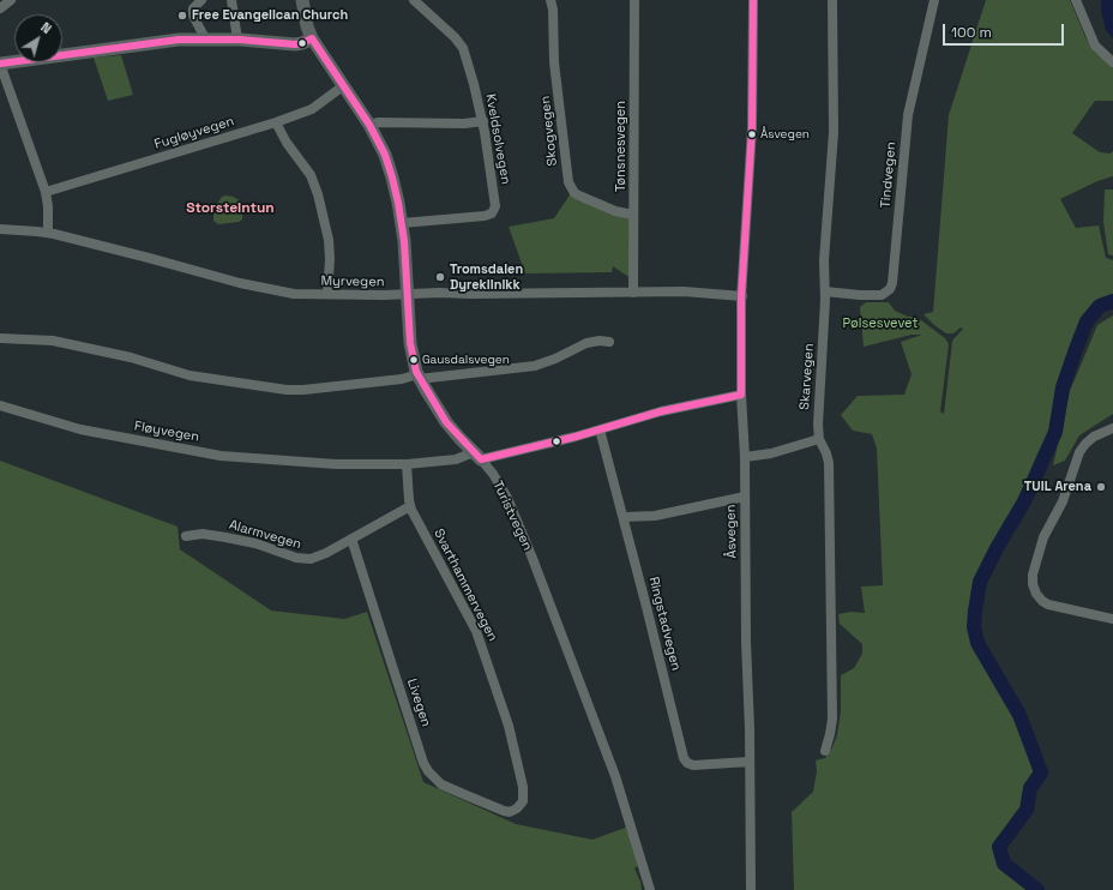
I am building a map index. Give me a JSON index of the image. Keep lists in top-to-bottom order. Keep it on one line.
{"streets":{"street":["Skogvegen","Fugløyvegen","Kveldsolvegen","Tønsnesvegen","Tindvegen","Myrvegen","Skarvegen","Fløyvegen","Turistvegen","Åsvegen","Alarmvegen","Svarthammervegen","Ringstadvegen","Livegen"]},"crossings":[["Skogvegen","Tønsnesvegen"],["Fugløyvegen","Turistvegen"],["Kveldsolvegen","Turistvegen"],["Tønsnesvegen","Myrvegen"],["Tindvegen","Skarvegen"],["Myrvegen","Turistvegen"],["Myrvegen","Åsvegen"],["Fløyvegen","Turistvegen"],["Fløyvegen","Åsvegen"],["Fløyvegen","Svarthammervegen"],["Fløyvegen","Ringstadvegen"],["Åsvegen","Ringstadvegen"],["Alarmvegen","Svarthammervegen"],["Alarmvegen","Livegen"],["Svarthammervegen","Livegen"]],"districts":["Storsteintun"],"parks":["Pølsesvevet"],"places":["Free Evangelican Church","Åsvegen","Tromsdalen Dyreklinikk","Gausdalsvegen","TUIL Arena"],"scale_bar":"100 m","north":"top right"}
